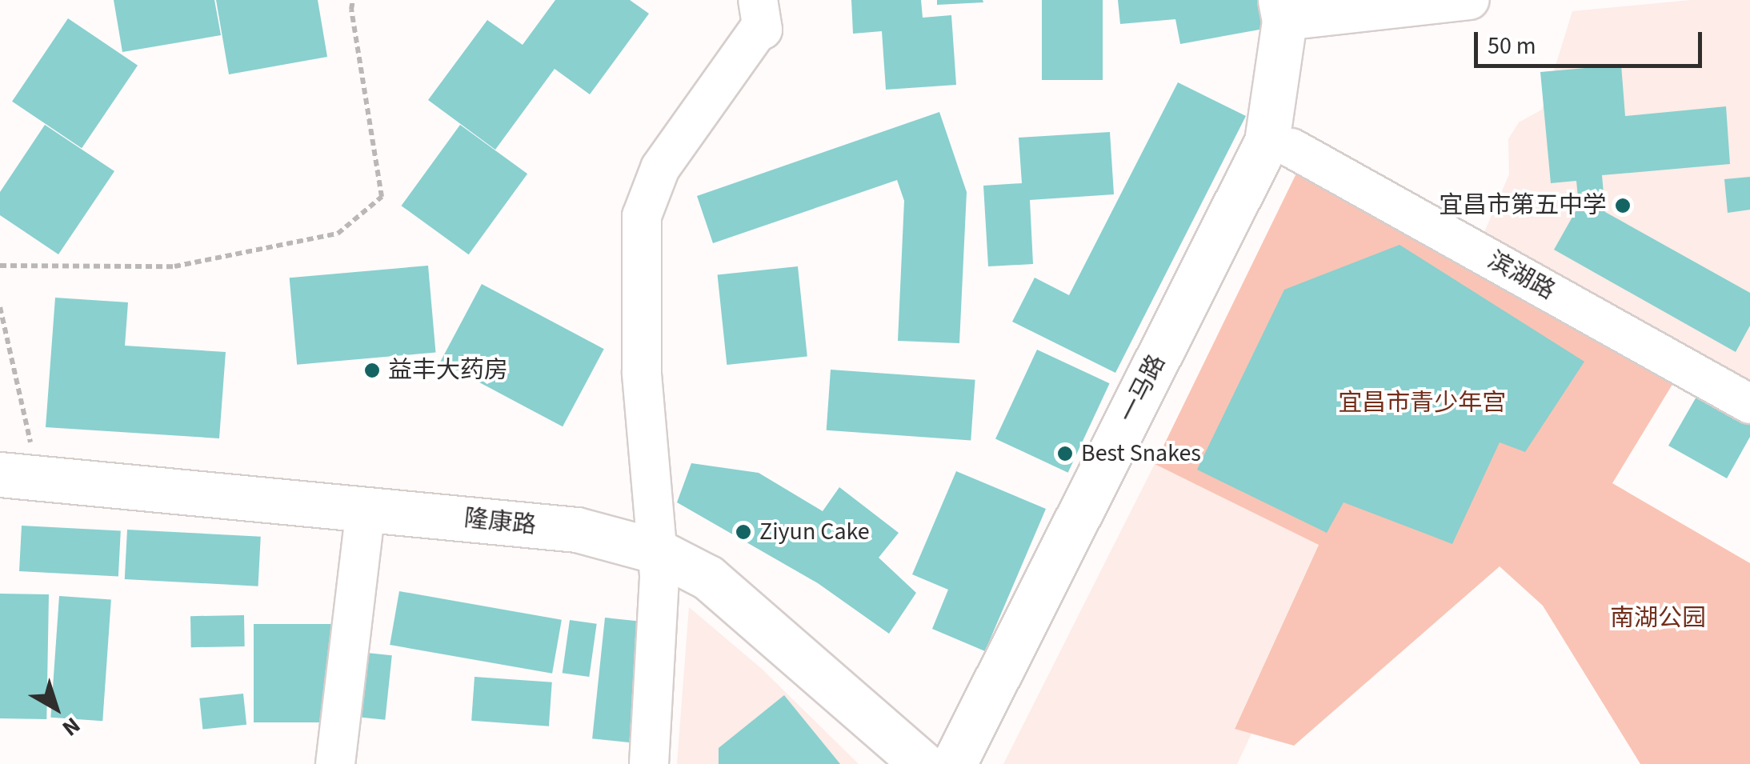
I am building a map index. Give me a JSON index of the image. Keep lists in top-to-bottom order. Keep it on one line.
{"streets":{"main road":["一马路","隆康路"],"street":["滨湖路"]},"crossings":[["滨湖路","一马路"]],"parks":["宜昌市青少年宫","南湖公园"],"places":["宜昌市第五中学","益丰大药房","Best Snakes","Ziyun Cake"],"scale_bar":"50 m","north":"bottom right"}
